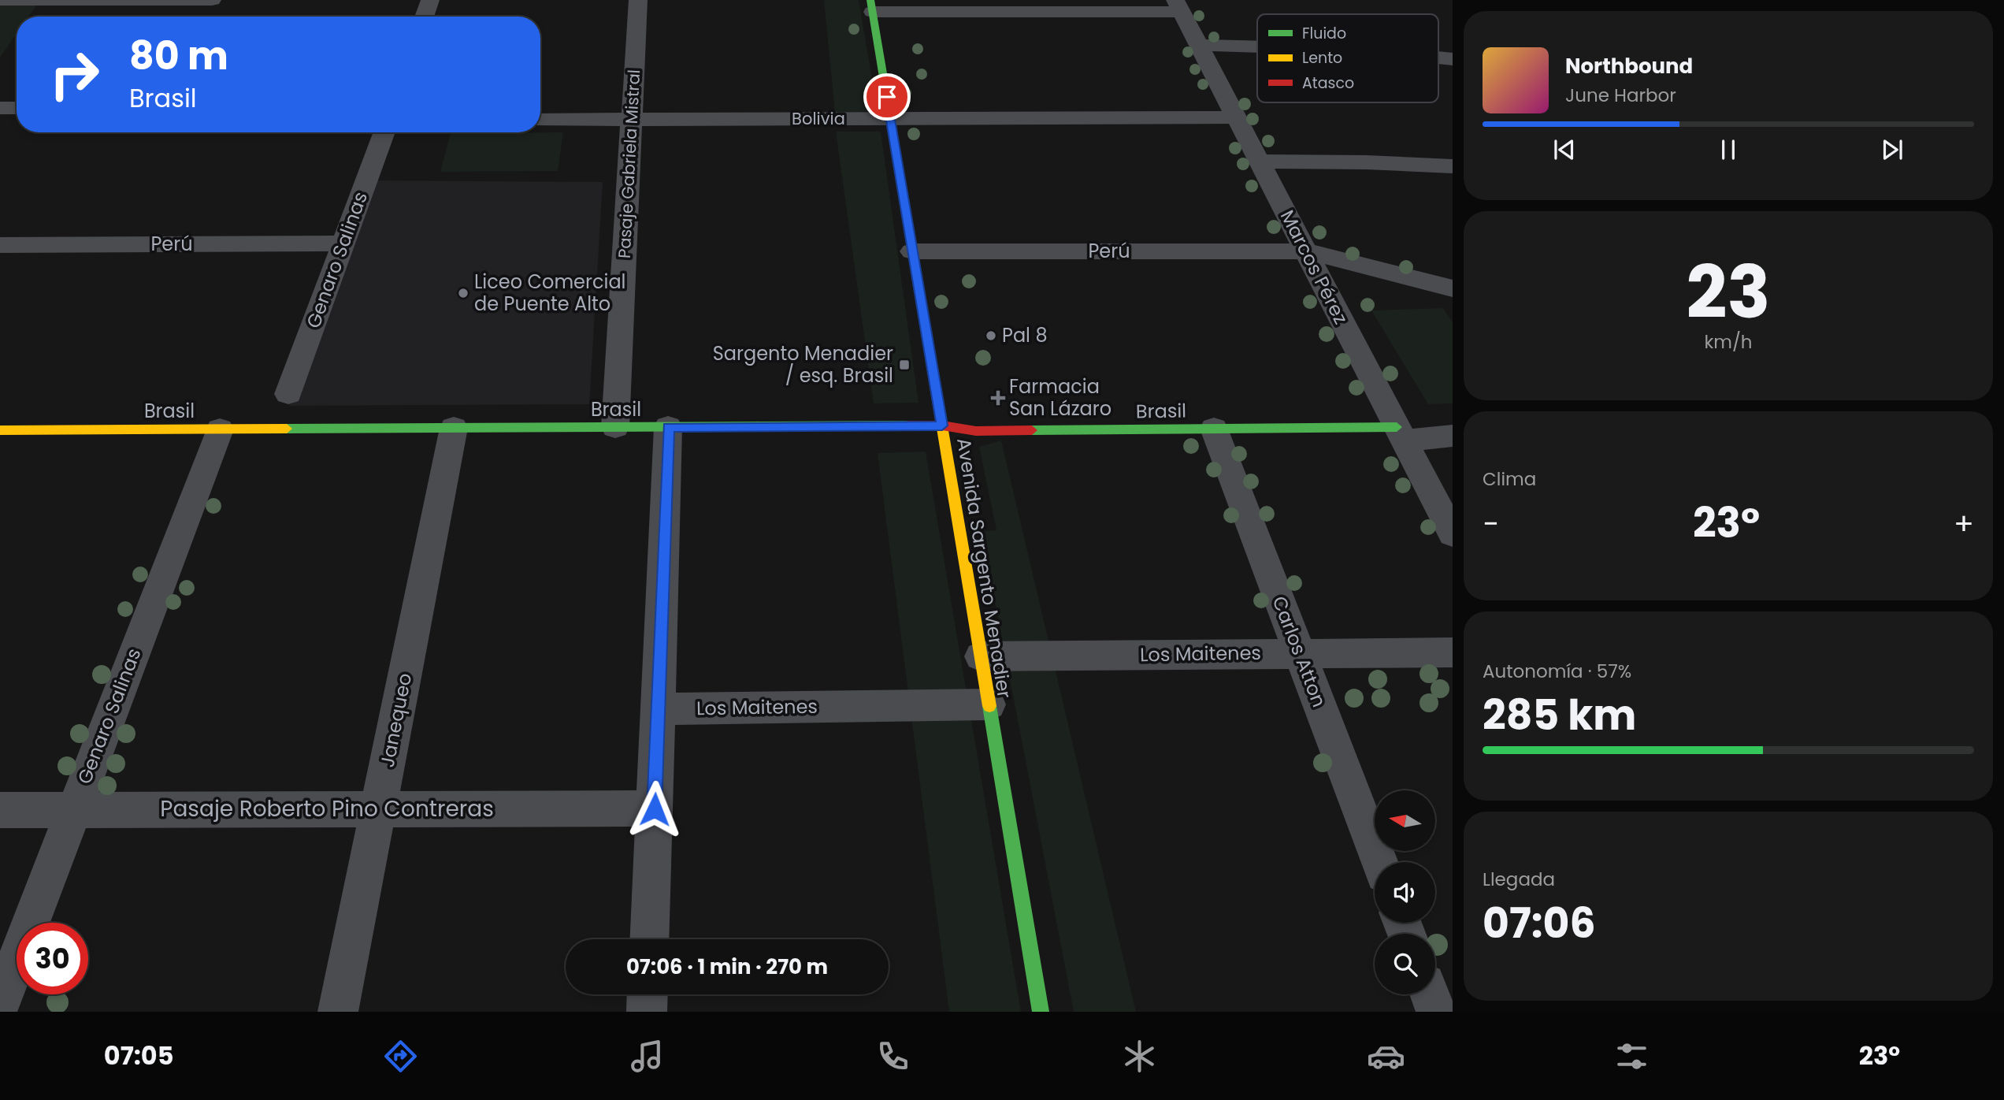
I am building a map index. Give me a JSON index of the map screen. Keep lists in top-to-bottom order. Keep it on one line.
{"streets":{"street":["Bolivia","Pasaje Gabriela Mistral","Perú","Genaro Salinas","Marcos Pérez","Brasil","Avenida Sargento Menadier","Carlos Atton","Los Maitenes","Janequeo","Pasaje Roberto Pino Contreras"]},"crossings":[["Bolivia","Pasaje Gabriela Mistral"],["Bolivia","Marcos Pérez"],["Bolivia","Avenida Sargento Menadier"],["Pasaje Gabriela Mistral","Brasil"],["Perú","Genaro Salinas"],["Perú","Marcos Pérez"],["Perú","Avenida Sargento Menadier"],["Genaro Salinas","Brasil"],["Genaro Salinas","Pasaje Roberto Pino Contreras"],["Marcos Pérez","Brasil"],["Brasil","Avenida Sargento Menadier"],["Brasil","Carlos Atton"],["Brasil","Janequeo"],["Avenida Sargento Menadier","Los Maitenes"],["Carlos Atton","Los Maitenes"],["Janequeo","Pasaje Roberto Pino Contreras"]],"places":{"other":["Liceo Comercial de Puente Alto","Pal 8"],"transit":["Sargento Menadier / esq. Brasil"],"health":["Farmacia San Lázaro"]},"legend":["Fluido","Lento","Atasco"],"north":"left","page":{"turn":["80 m","Brasil"],"song":["Northbound","June Harbor"],"tile":[["23","km/h"],"Clima",["Autonomía · 57%","285 km"],["Llegada","07:06"]],"heat":["−","23°","+"],"limit":"30","trip":"07:06 · 1 min · 270 m","tabs":["07:05","23°"]}}
